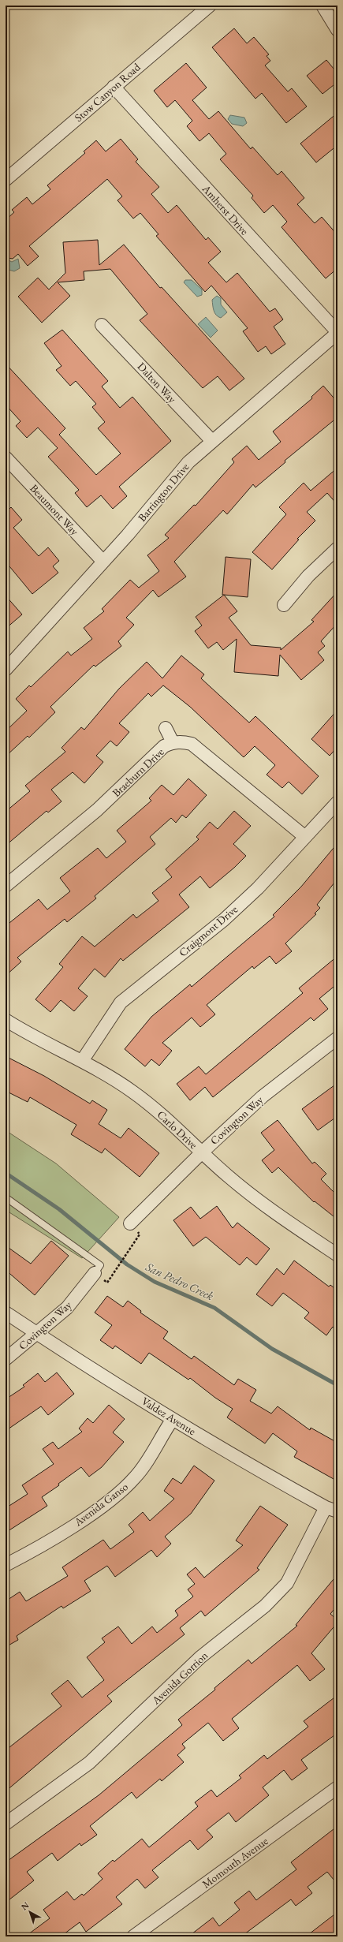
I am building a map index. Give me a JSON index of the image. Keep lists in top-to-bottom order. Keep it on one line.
{"streets":{"street":["Stow Canyon Road","Amherst Drive","Dalton Way","Barrington Drive","Beaumont Way","Braeburn Drive","Craigmont Drive","Covington Way","Carlo Drive","Valdez Avenue","Avenida Ganso","Avenida Gorrion","Momouth Avenue"]},"crossings":[["Stow Canyon Road","Amherst Drive"],["Amherst Drive","Barrington Drive"],["Dalton Way","Barrington Drive"],["Barrington Drive","Beaumont Way"],["Braeburn Drive","Craigmont Drive"],["Craigmont Drive","Carlo Drive"],["Covington Way","Carlo Drive"],["Covington Way","Valdez Avenue"],["Valdez Avenue","Avenida Ganso"],["Valdez Avenue","Avenida Gorrion"]],"water":["San Pedro Creek"],"north":"top left"}
